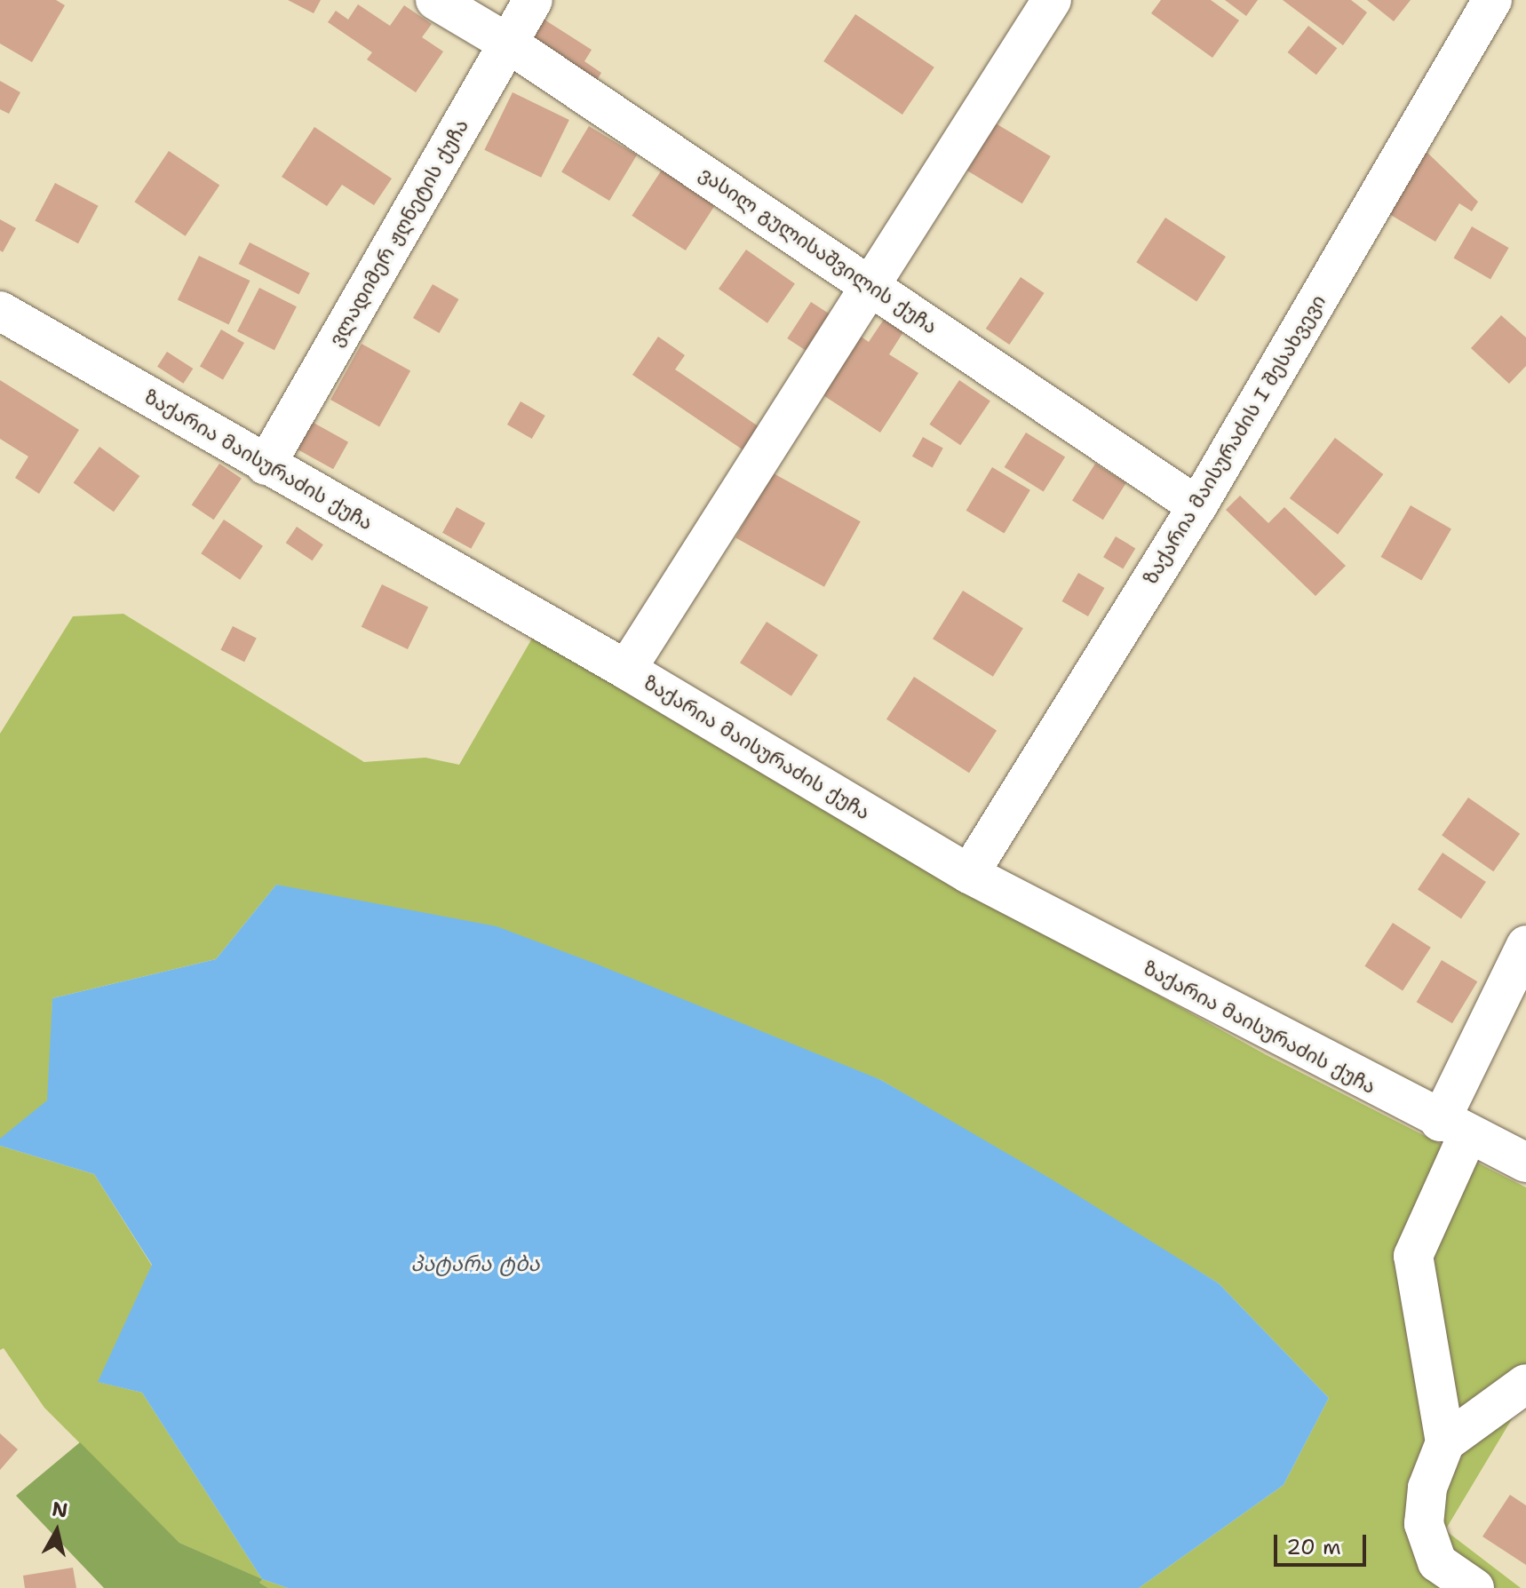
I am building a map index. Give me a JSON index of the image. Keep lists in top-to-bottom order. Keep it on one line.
{"streets":{"street":["ვლადიმერ ჟღნეტის ქუჩა","ვასილ გულისაშვილის ქუჩა","ზაქარია მაისურაძის I შესახვევი","ზაქარია მაისურაძის ქუჩა"]},"crossings":[["ვლადიმერ ჟღნეტის ქუჩა","ვასილ გულისაშვილის ქუჩა"],["ვლადიმერ ჟღნეტის ქუჩა","ზაქარია მაისურაძის ქუჩა"],["ვასილ გულისაშვილის ქუჩა","ზაქარია მაისურაძის I შესახვევი"],["ზაქარია მაისურაძის I შესახვევი","ზაქარია მაისურაძის ქუჩა"]],"water":["პატარა ტბა"],"scale_bar":"20 m","north":"top"}
